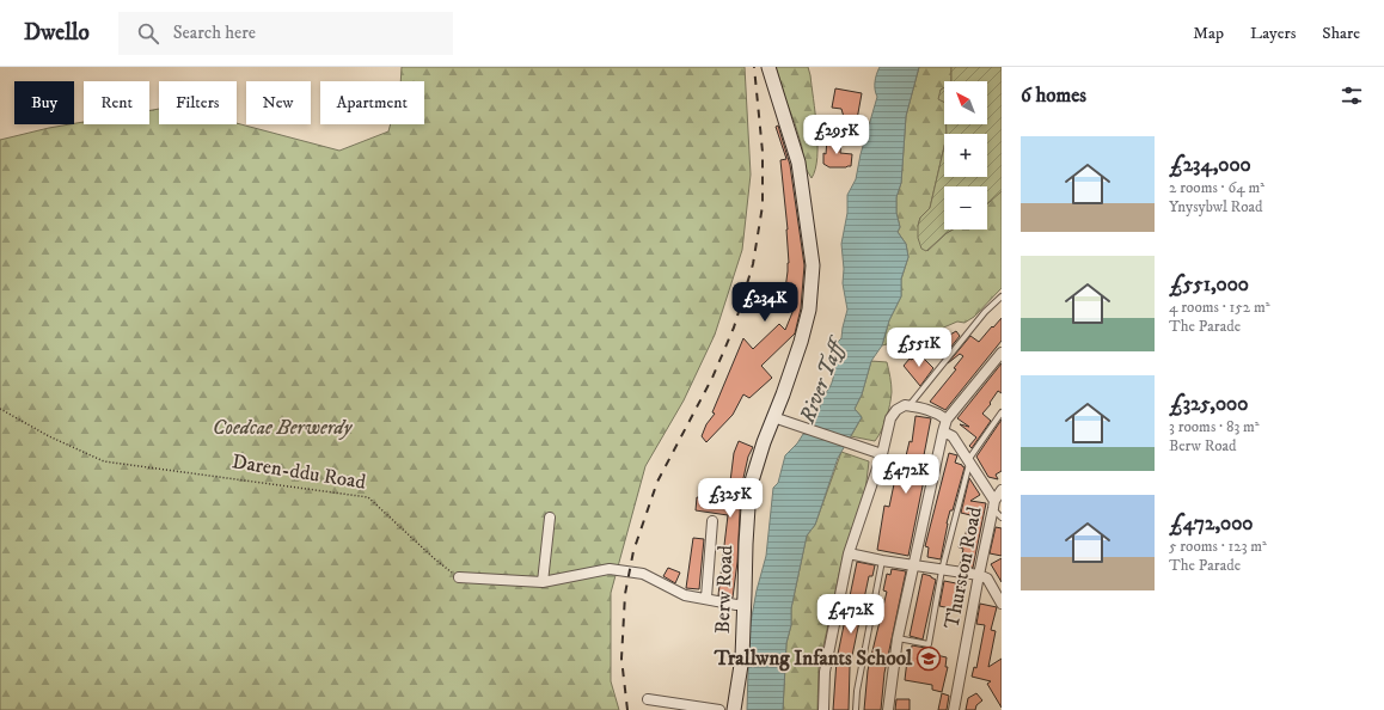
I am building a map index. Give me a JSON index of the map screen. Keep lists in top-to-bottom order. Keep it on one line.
{"streets":{"main road":["Berw Road"],"street":["Thurston Road"],"path":["Daren-ddu Road"]},"water":["River Taff"],"parks":["Coedcae Berwerdy"],"places":{"school or university":["Trallwng Infants School"]},"north":"top left","page":{"header":"Dwello","search":"Search here","nav":["Map","Layers","Share"],"heading":"6 homes","map_buttons":["+","−"],"chip":["Buy","Rent","Filters","New","Apartment"],"price":["£295K","£234K","£551K","£472K","£325K","£472K"],"list":[{"name":"£234,000","note":"2 rooms · 64 m² · Ynysybwl Road"},{"name":"£551,000","note":"4 rooms · 152 m² · The Parade"},{"name":"£325,000","note":"3 rooms · 83 m² · Berw Road"},{"name":"£472,000","note":"5 rooms · 123 m² · The Parade"}]}}
